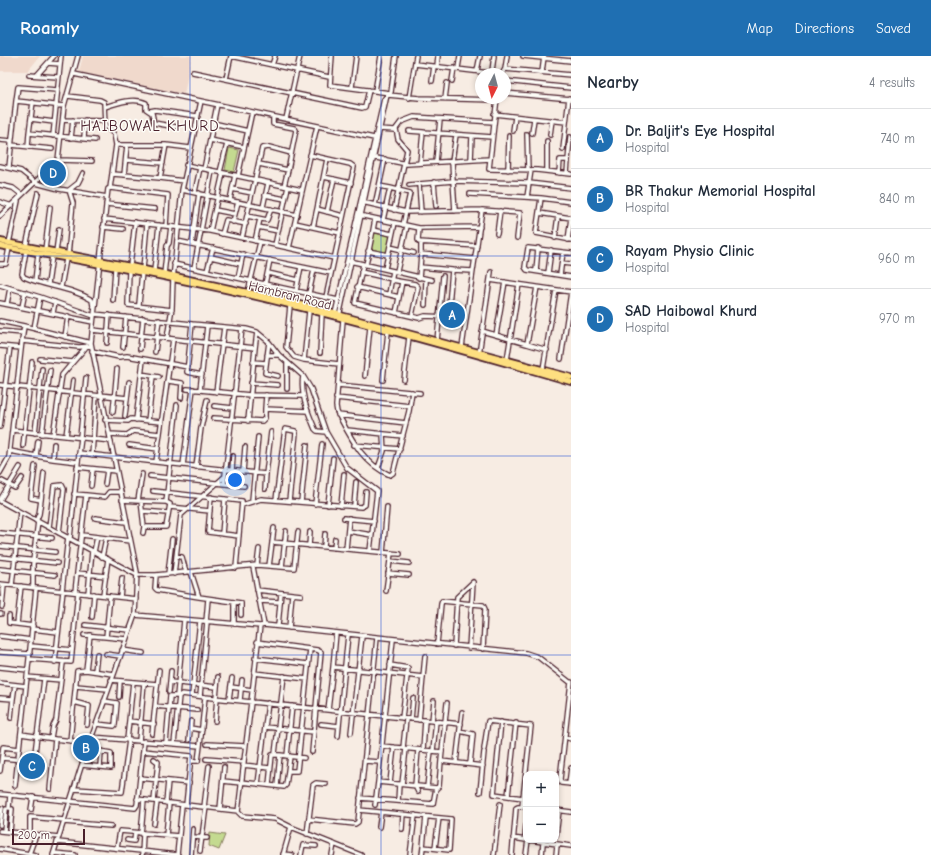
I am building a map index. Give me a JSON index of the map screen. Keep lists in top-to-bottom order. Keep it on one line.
{"streets":{"main road":["Hambran Road"]},"districts":["HAIBOWAL KHURD"],"scale_bar":"200 m","north":"bottom","page":{"header":"Roamly","nav":["Map","Directions","Saved"],"heading":["Nearby","4 results"],"list":[{"mark":"A","name":"Dr. Baljit's Eye Hospital","note":"Hospital","value":"740 m"},{"mark":"B","name":"BR Thakur Memorial Hospital","note":"Hospital","value":"840 m"},{"mark":"C","name":"Rayam Physio Clinic","note":"Hospital","value":"960 m"},{"mark":"D","name":"SAD Haibowal Khurd","note":"Hospital","value":"970 m"}],"pins":["D","A","B","C"],"map_buttons":["+","−"],"scale":"200 m"}}
